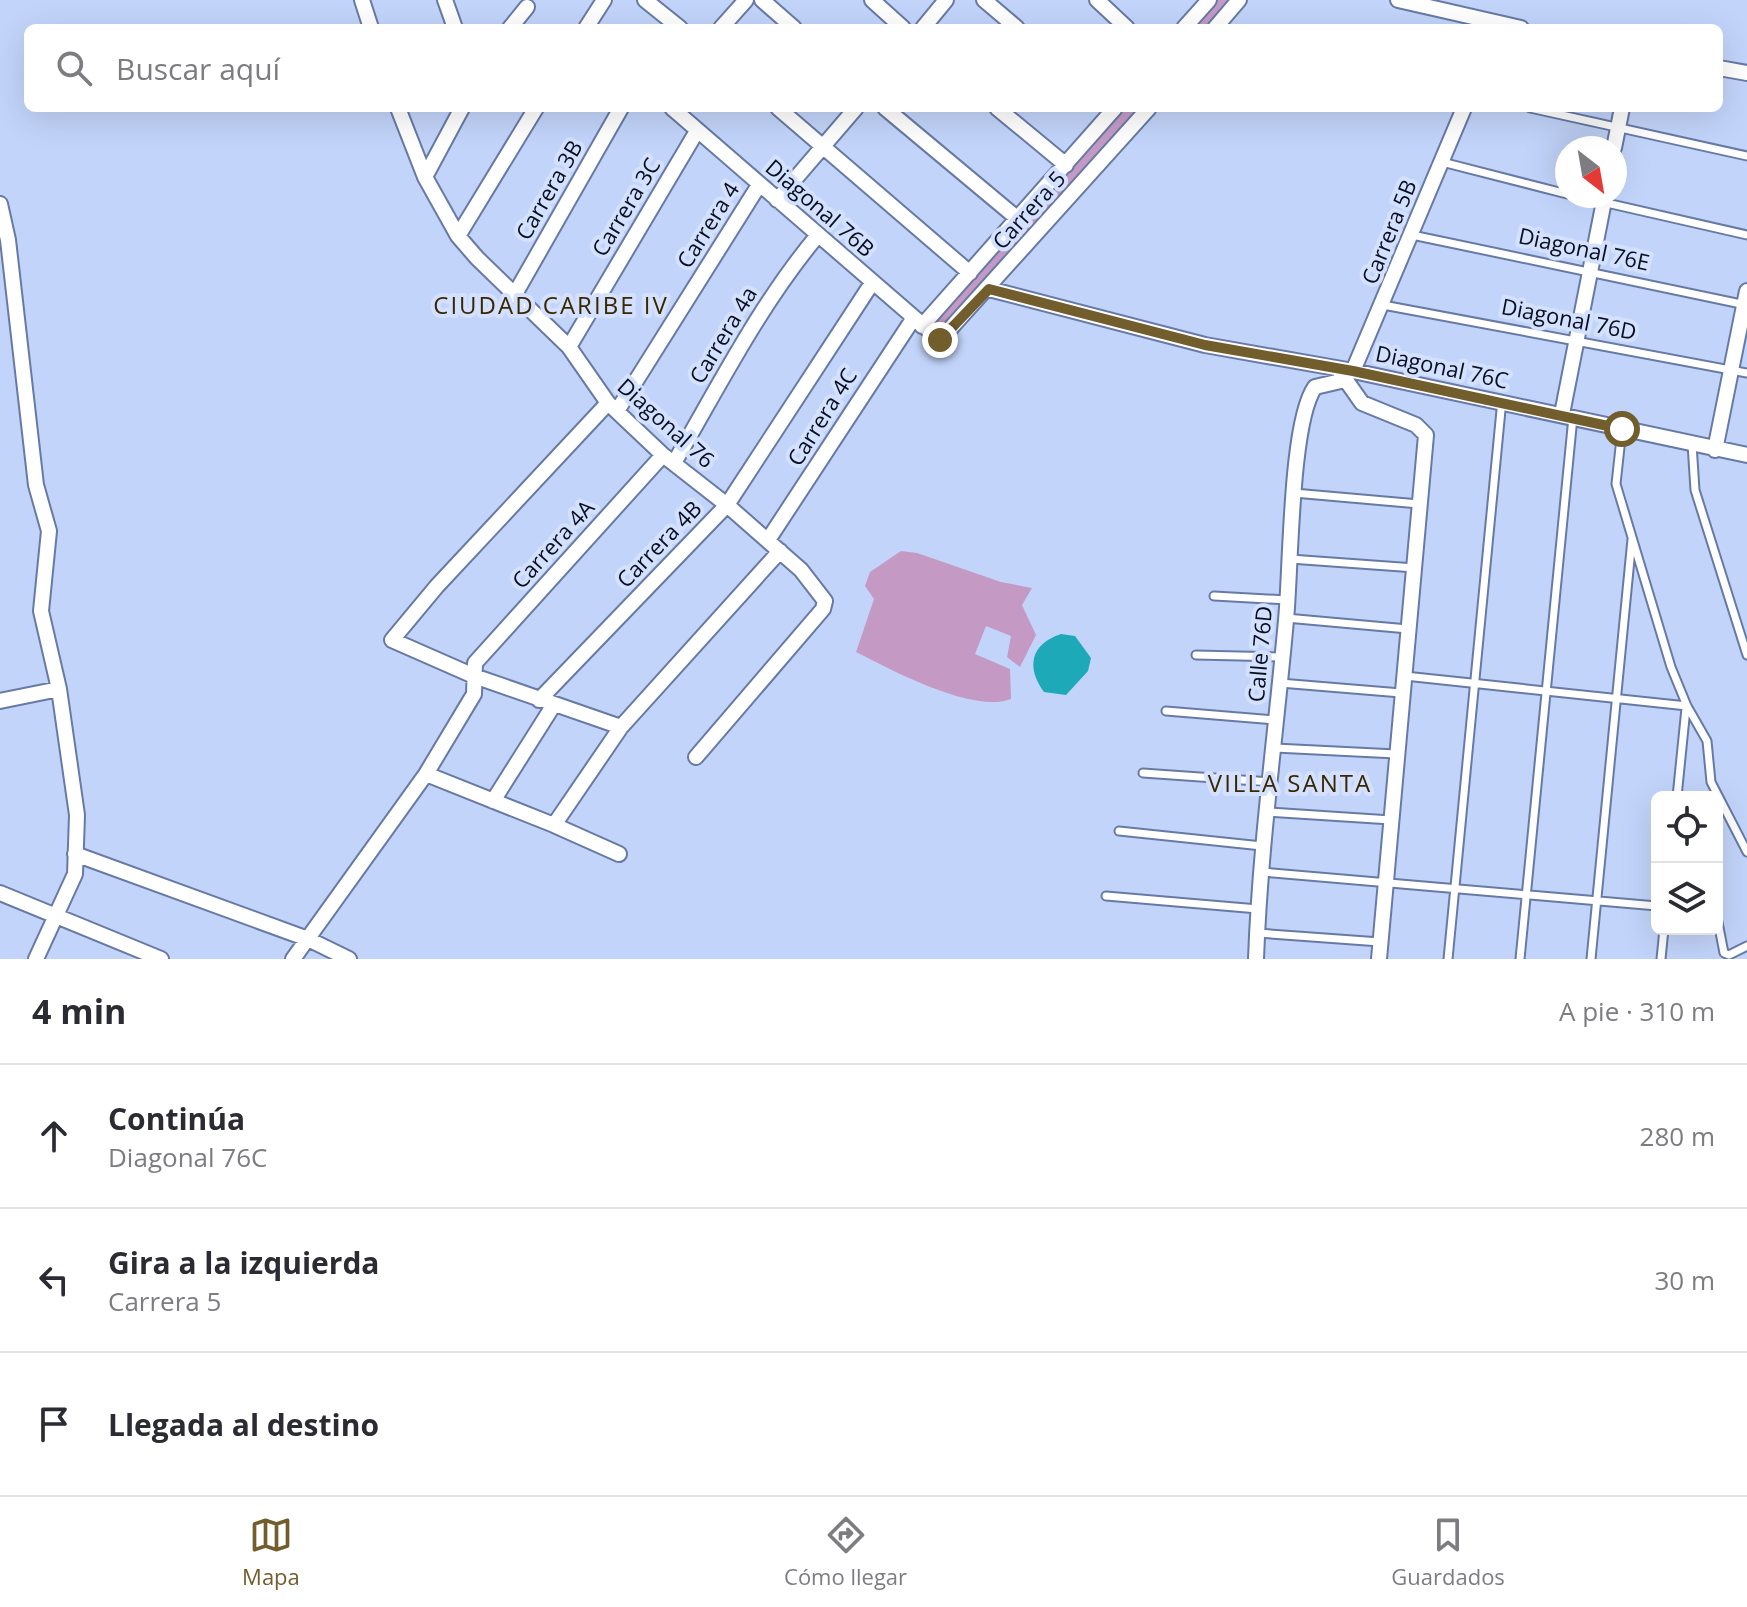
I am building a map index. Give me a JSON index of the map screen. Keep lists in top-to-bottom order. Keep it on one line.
{"streets":{"street":["Carrera 3B","Carrera 3C","Diagonal 76B","Carrera 5","Carrera 4","Carrera 5B","Carrera 4a","Diagonal 76C","Carrera 4C","Diagonal 76","Carrera 4A","Carrera 4B","Calle 76D"],"lane":["Diagonal 76E","Diagonal 76D"]},"crossings":[["Carrera 3B","Diagonal 76"],["Carrera 3C","Diagonal 76B"],["Carrera 3C","Diagonal 76"],["Diagonal 76B","Carrera 5"],["Diagonal 76B","Carrera 4"],["Diagonal 76B","Carrera 4a"],["Diagonal 76B","Carrera 4C"],["Diagonal 76B","Carrera 4B"],["Carrera 5","Diagonal 76C"],["Carrera 5","Carrera 4C"],["Carrera 4","Diagonal 76"],["Carrera 4","Carrera 4A"],["Carrera 5B","Diagonal 76E"],["Carrera 5B","Diagonal 76D"],["Carrera 5B","Diagonal 76C"],["Carrera 5B","Calle 76D"],["Carrera 4a","Diagonal 76"],["Carrera 4a","Carrera 4A"],["Diagonal 76C","Calle 76D"],["Carrera 4C","Diagonal 76"],["Diagonal 76","Carrera 4A"],["Diagonal 76","Carrera 4B"]],"districts":["CIUDAD CARIBE IV","VILLA SANTA"],"north":"bottom right","page":{"search":"Buscar aquí","heading":["4 min","A pie · 310 m"],"list":[["Continúa","Diagonal 76C","280 m"],["Gira a la izquierda","Carrera 5","30 m"],"Llegada al destino"],"nav":["Mapa","Cómo llegar","Guardados"]}}
